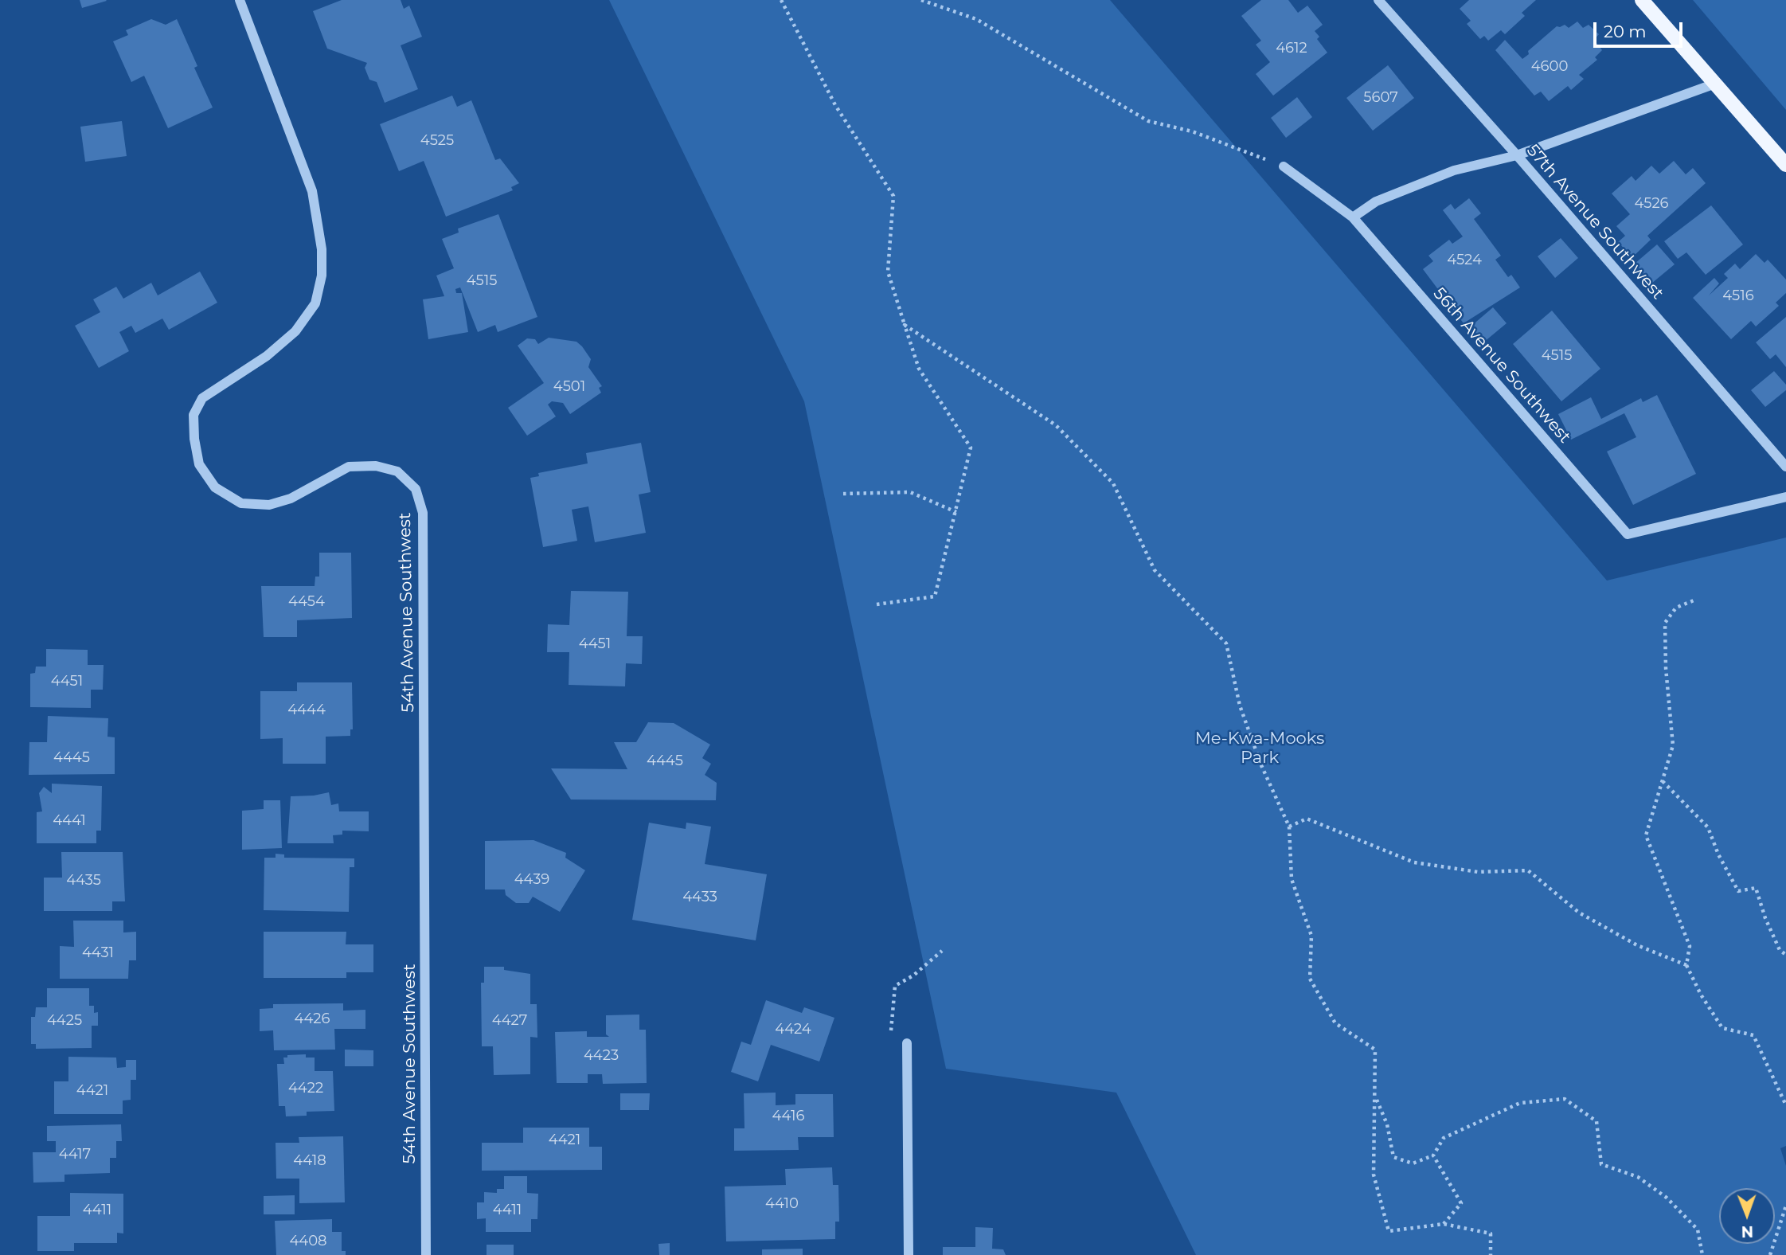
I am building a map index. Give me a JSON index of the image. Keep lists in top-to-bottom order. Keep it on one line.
{"streets":{"street":["57th Avenue Southwest","56th Avenue Southwest","54th Avenue Southwest"]},"parks":["Me-Kwa-Mooks Park"],"house_numbers":["4612","4600","5607","4525","4526","4524","4515","4516","4515","4501","4454","4451","4451","4444","4445","4445","4441","4439","4435","4433","4431","4426","4425","4427","4424","4423","4422","4421","4416","4421","4417","4418","4410","4411","4411","4408"],"scale_bar":"20 m","north":"bottom"}
